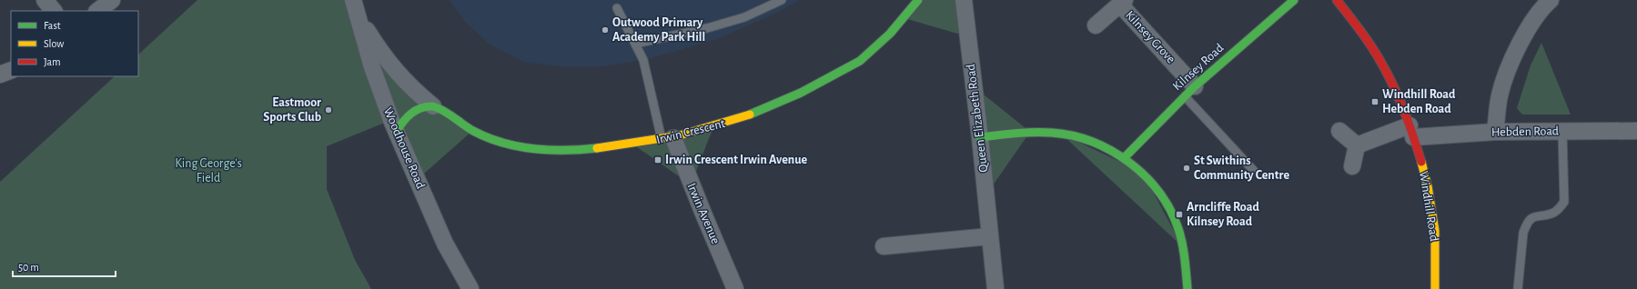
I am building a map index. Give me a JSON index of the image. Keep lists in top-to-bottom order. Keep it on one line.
{"streets":{"street":["Kilnsey Grove","Kilnsey Road","Queen Elizabeth Road","Irwin Crescent","Hebden Road","Woodhouse Road","Windhill Road","Irwin Avenue"]},"crossings":[["Kilnsey Grove","Kilnsey Road"],["Irwin Crescent","Woodhouse Road"],["Irwin Crescent","Irwin Avenue"],["Hebden Road","Windhill Road"]],"parks":["King George's Field"],"places":{"other":["Outwood Primary Academy Park Hill","Eastmoor Sports Club","St Swithins Community Centre"],"transit":["Windhill Road Hebden Road","Irwin Crescent Irwin Avenue","Arncliffe Road Kilnsey Road"]},"legend":["Fast","Slow","Jam"],"scale_bar":"50 m"}
